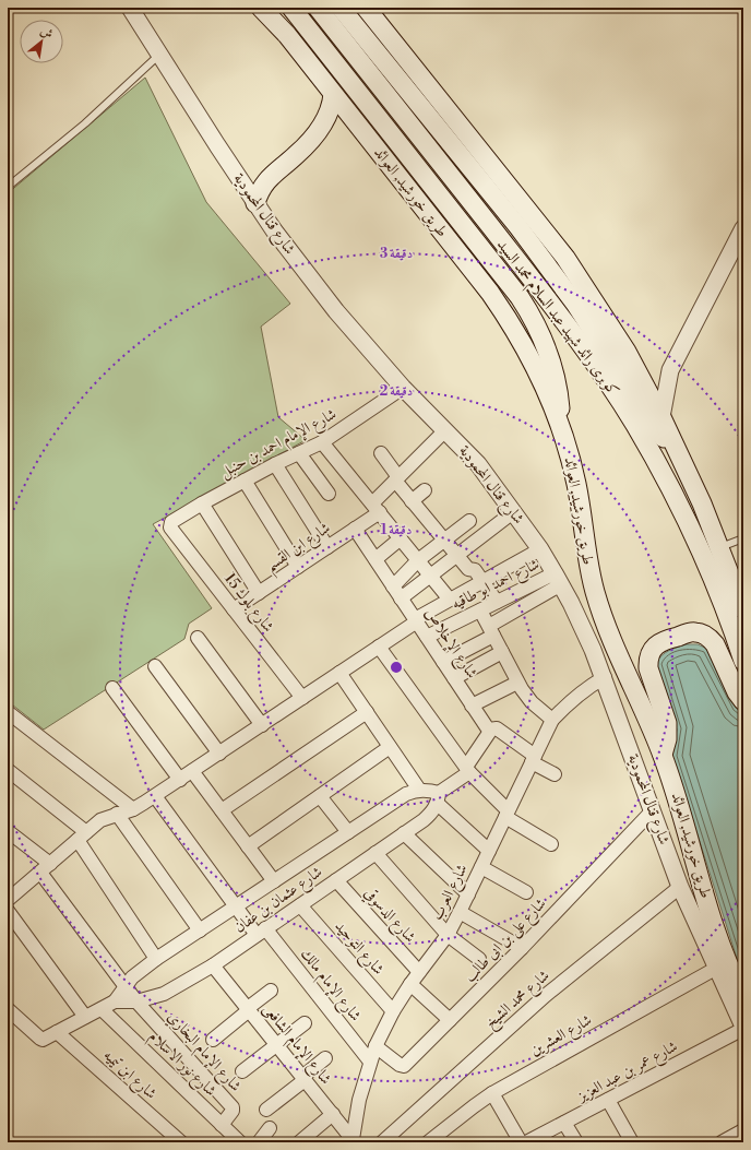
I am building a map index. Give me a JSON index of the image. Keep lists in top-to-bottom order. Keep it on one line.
{"streets":{"main road":["طريق خورشيد, العوائد","كوبرى رائد شهيد عبد السلام محمد السيد"],"street":["شارع قنال المحمودية","شارع الإمام احمد بن حنبل","شارع ابن القسم","شارع احمد ابو طاقيه","شارع بلوك 15","شارع الإخلاص","شارع العرب","شارع عثمان بن عفان","شارع الدسوقي","شارع على بن ابى طالب","شارع التوحيد","شارع الإمام مالك","شارع محمد الشيخ","شارع العشرين","شارع الإمام الشافعى","شارع الإمام البخاري","شارع نور الاسلام","شارع عمر بن عبد العزيز","شارع ابن تيميه"]},"crossings":[["طريق خورشيد, العوائد","كوبرى رائد شهيد عبد السلام محمد السيد"],["شارع قنال المحمودية","شارع الإمام احمد بن حنبل"],["شارع قنال المحمودية","شارع ابن القسم"],["شارع قنال المحمودية","شارع احمد ابو طاقيه"],["شارع قنال المحمودية","شارع العرب"],["شارع قنال المحمودية","شارع على بن ابى طالب"],["شارع قنال المحمودية","شارع محمد الشيخ"],["شارع قنال المحمودية","شارع العشرين"],["شارع قنال المحمودية","شارع عمر بن عبد العزيز"],["شارع الإمام احمد بن حنبل","شارع بلوك 15"],["شارع ابن القسم","شارع بلوك 15"],["شارع ابن القسم","شارع الإخلاص"],["شارع احمد ابو طاقيه","شارع الإخلاص"],["شارع الإخلاص","شارع العرب"],["شارع العرب","شارع الدسوقي"],["شارع العرب","شارع على بن ابى طالب"],["شارع العرب","شارع التوحيد"],["شارع العرب","شارع الإمام مالك"],["شارع العرب","شارع الإمام الشافعى"],["شارع عثمان بن عفان","شارع الدسوقي"],["شارع عثمان بن عفان","شارع التوحيد"],["شارع عثمان بن عفان","شارع الإمام مالك"],["شارع عثمان بن عفان","شارع الإمام الشافعى"],["شارع عثمان بن عفان","شارع الإمام البخاري"],["شارع عثمان بن عفان","شارع نور الاسلام"],["شارع عثمان بن عفان","شارع ابن تيميه"],["شارع الإمام البخاري","شارع نور الاسلام"]],"north":"top right","rings":["3 دقيقة","2 دقيقة","1 دقيقة"]}
